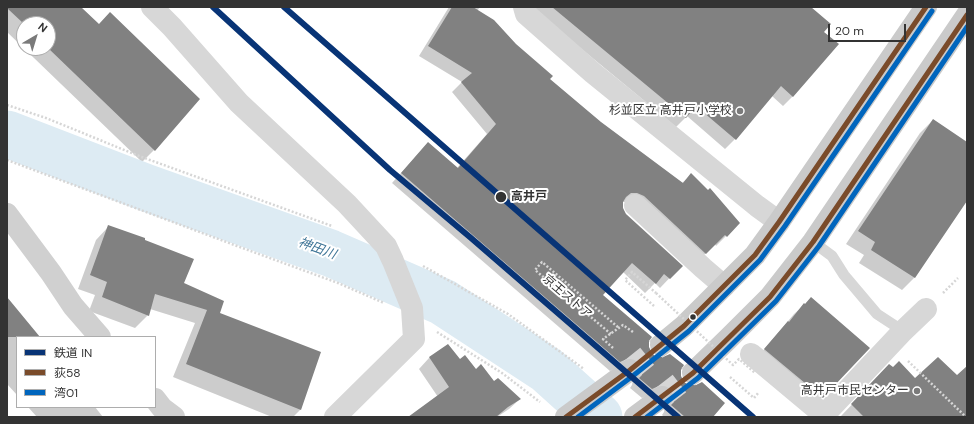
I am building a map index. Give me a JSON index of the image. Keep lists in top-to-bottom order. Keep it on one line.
{"streets":{"path":["京王ストア"]},"water":["神田川"],"places":["杉並区立 高井戸小学校","高井戸","高井戸市民センター"],"lines":["rail line IN","transit line 荻58","transit line 湾01"],"legend":["鉄道 IN","荻58","湾01"],"scale_bar":"20 m","north":"top right"}
